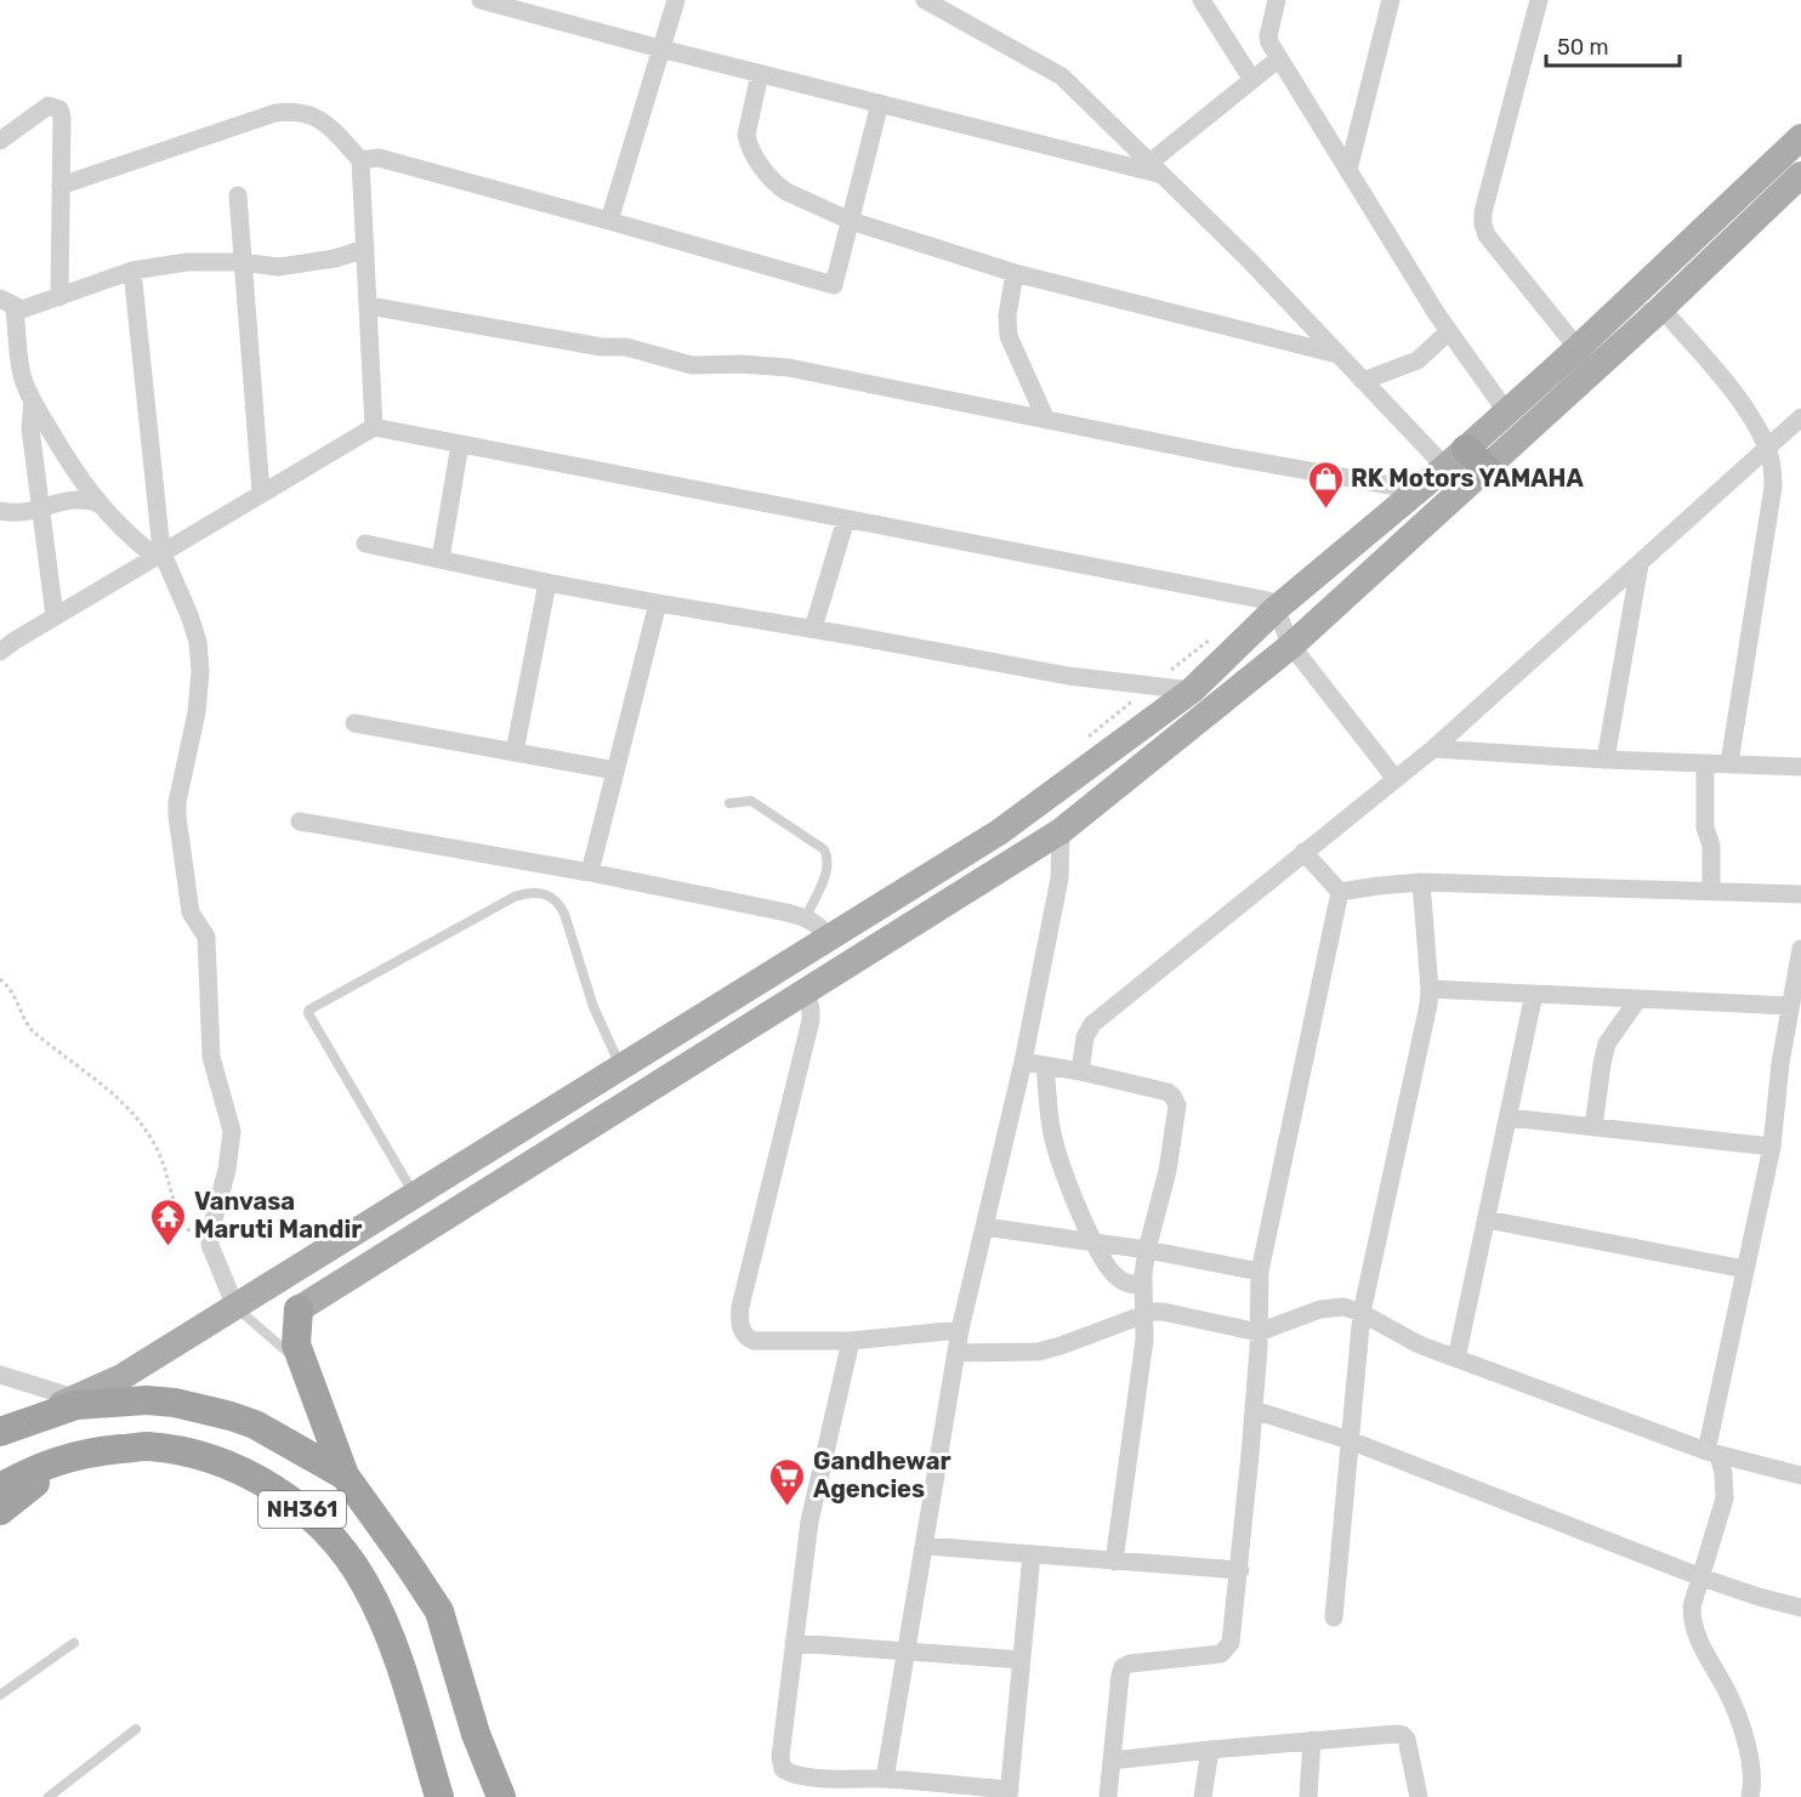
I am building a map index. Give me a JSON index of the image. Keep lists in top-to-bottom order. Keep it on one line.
{"streets":{"highway":["NH361"]},"places":{"shop":["RK Motors YAMAHA"],"temple":["Vanvasa Maruti Mandir"],"supermarket":["Gandhewar Agencies"]},"scale_bar":"50 m"}
